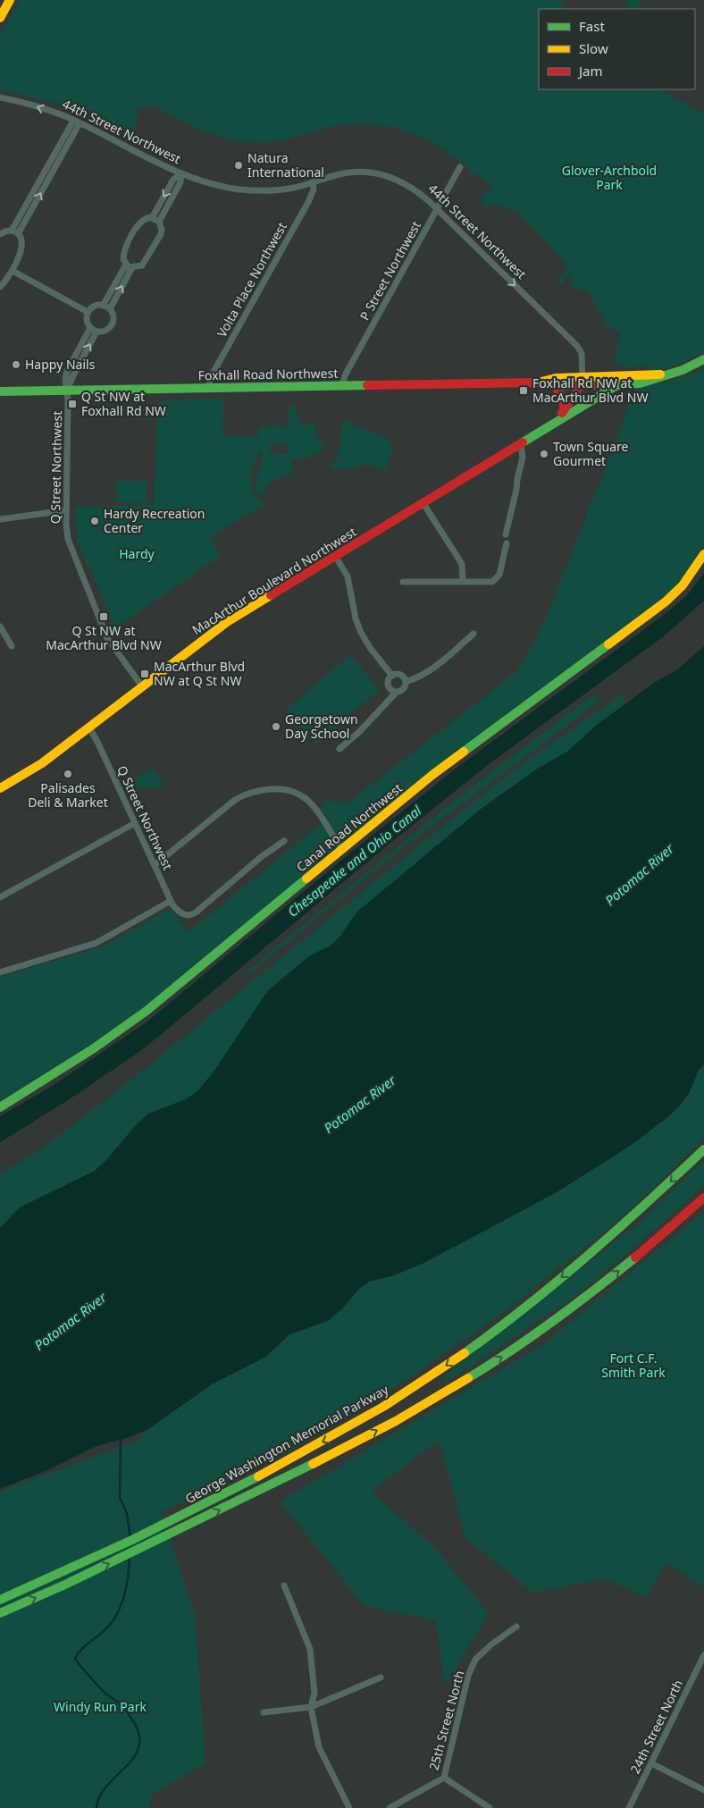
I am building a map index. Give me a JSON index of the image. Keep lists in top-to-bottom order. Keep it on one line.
{"streets":{"main road":["Foxhall Road Northwest","MacArthur Boulevard Northwest","Canal Road Northwest","George Washington Memorial Parkway"],"street":["44th Street Northwest","P Street Northwest","Volta Place Northwest","Q Street Northwest","25th Street North","24th Street North"]},"crossings":[["44th Street Northwest","P Street Northwest"],["44th Street Northwest","Volta Place Northwest"],["44th Street Northwest","Foxhall Road Northwest"],["44th Street Northwest","Q Street Northwest"],["44th Street Northwest","MacArthur Boulevard Northwest"],["P Street Northwest","Foxhall Road Northwest"],["Volta Place Northwest","Foxhall Road Northwest"],["Foxhall Road Northwest","Q Street Northwest"],["Foxhall Road Northwest","MacArthur Boulevard Northwest"],["Q Street Northwest","MacArthur Boulevard Northwest"]],"water":["Chesapeake and Ohio Canal","Potomac River"],"parks":["Glover-Archbold Park","Hardy","Fort C.F. Smith Park","Windy Run Park"],"places":{"other":["Natura International","Happy Nails","Town Square Gourmet","Hardy Recreation Center","Georgetown Day School","Palisades Deli & Market"],"transit":["Foxhall Rd NW at MacArthur Blvd NW","Q St NW at Foxhall Rd NW","Q St NW at MacArthur Blvd NW","MacArthur Blvd NW at Q St NW"]},"legend":["Fast","Slow","Jam"]}
